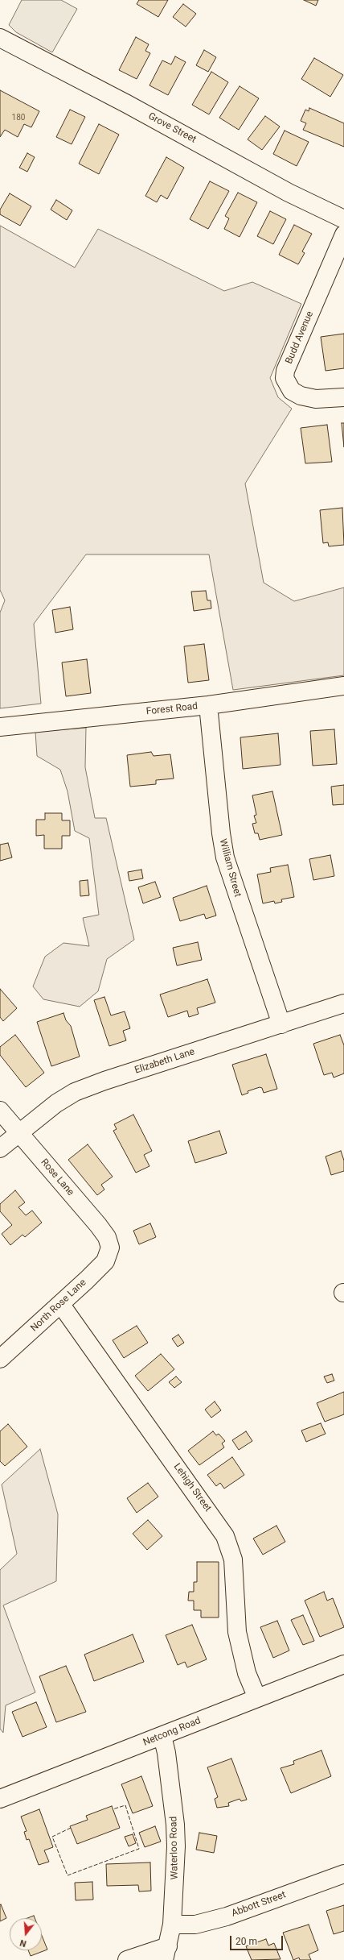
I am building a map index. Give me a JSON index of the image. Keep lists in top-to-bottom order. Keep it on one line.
{"streets":{"street":["Grove Street","Budd Avenue","Forest Road","William Street","Elizabeth Lane","Rose Lane","North Rose Lane","Lehigh Street","Netcong Road","Waterloo Road","Abbott Street"]},"crossings":[["Forest Road","William Street"],["William Street","Elizabeth Lane"],["Elizabeth Lane","Rose Lane"],["Rose Lane","North Rose Lane"],["North Rose Lane","Lehigh Street"],["Lehigh Street","Netcong Road"],["Netcong Road","Waterloo Road"],["Waterloo Road","Abbott Street"]],"house_numbers":["180"],"scale_bar":"20 m","north":"bottom"}
